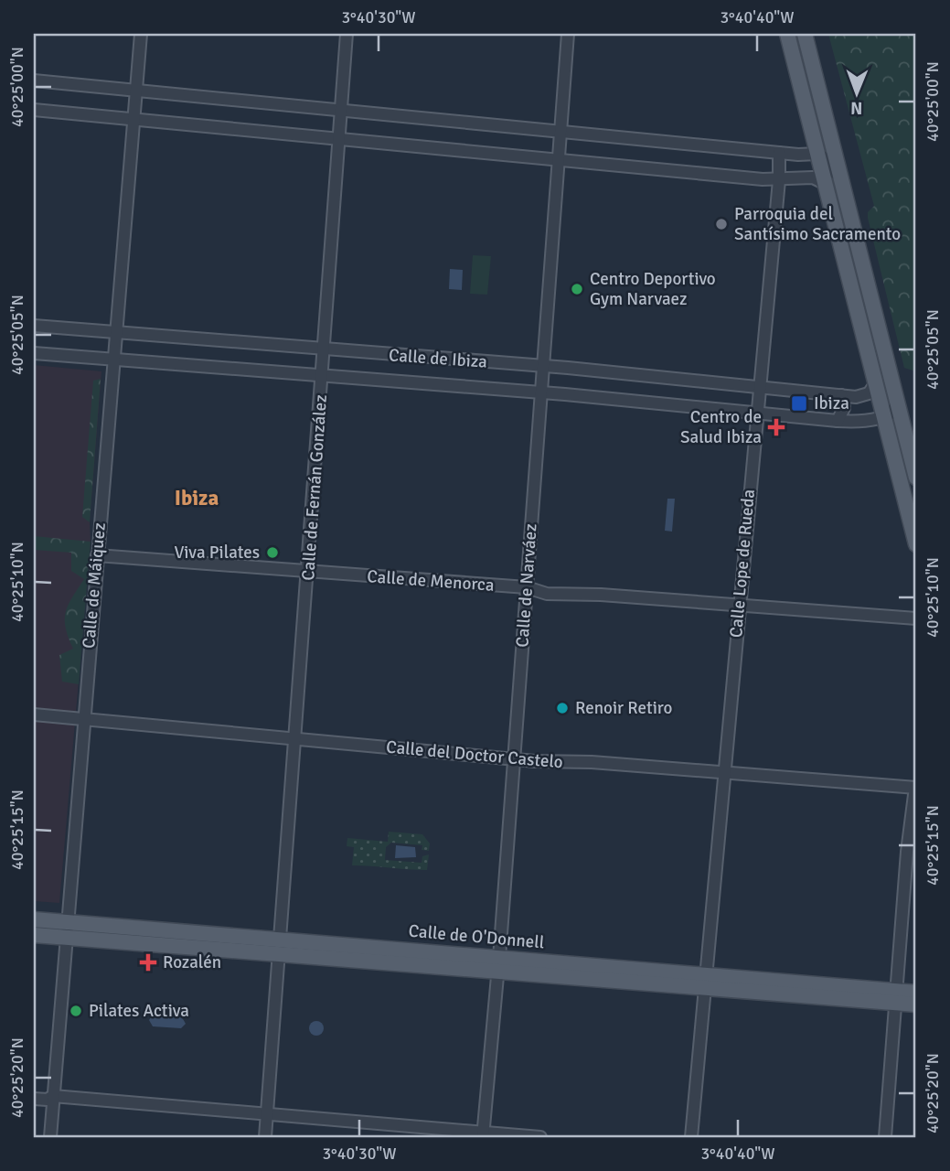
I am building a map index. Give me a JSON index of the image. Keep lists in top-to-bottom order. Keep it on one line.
{"streets":{"main road":["Calle de O'Donnell"],"street":["Calle de Ibiza","Calle de Fernán González","Calle Lope de Rueda","Calle de Menorca","Calle de Máiquez","Calle de Narváez","Calle del Doctor Castelo"]},"crossings":[["Calle de Ibiza","Calle de Fernán González"],["Calle de Ibiza","Calle Lope de Rueda"],["Calle de Ibiza","Calle de Máiquez"],["Calle de Ibiza","Calle de Narváez"],["Calle de Fernán González","Calle de Menorca"],["Calle de Fernán González","Calle del Doctor Castelo"],["Calle de Fernán González","Calle de O'Donnell"],["Calle Lope de Rueda","Calle de Menorca"],["Calle Lope de Rueda","Calle del Doctor Castelo"],["Calle Lope de Rueda","Calle de O'Donnell"],["Calle de Menorca","Calle de Máiquez"],["Calle de Menorca","Calle de Narváez"],["Calle de Máiquez","Calle del Doctor Castelo"],["Calle de Máiquez","Calle de O'Donnell"],["Calle de Narváez","Calle del Doctor Castelo"],["Calle de Narváez","Calle de O'Donnell"]],"districts":["Ibiza"],"places":{"other":["Parroquia del Santísimo Sacramento","Centro Deportivo Gym Narvaez","Viva Pilates","Renoir Retiro","Pilates Activa"],"transit":["Ibiza"],"health":["Centro de Salud Ibiza","Rozalén"]},"north":"bottom","coordinates":["3°40'30\"W","3°40'40\"W","40°25'00\"N","40°25'05\"N","40°25'10\"N","40°25'15\"N","40°25'20\"N"]}
